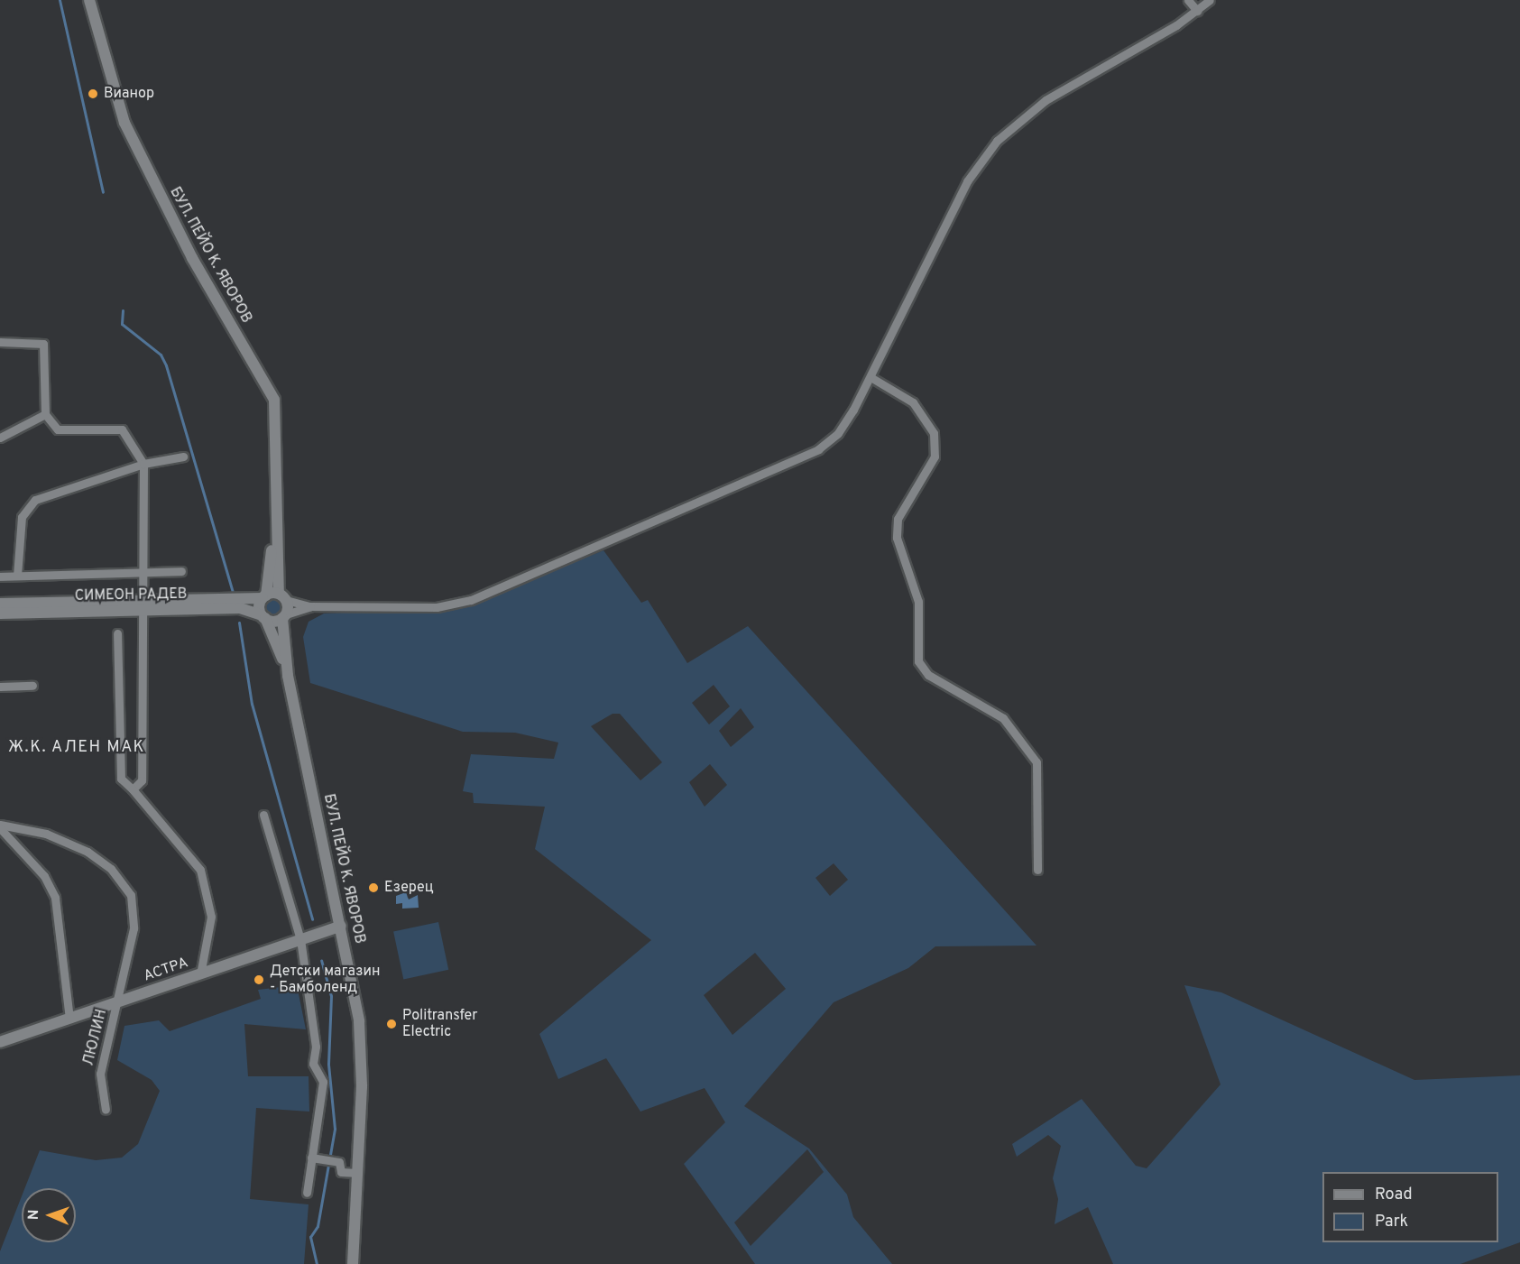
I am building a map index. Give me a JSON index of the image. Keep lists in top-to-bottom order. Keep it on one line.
{"streets":{"street":["БУЛ. ПЕЙО К. ЯВОРОВ","СИМЕОН РАДЕВ","АСТРА","ЛЮЛИН"]},"crossings":[["БУЛ. ПЕЙО К. ЯВОРОВ","СИМЕОН РАДЕВ"],["БУЛ. ПЕЙО К. ЯВОРОВ","АСТРА"],["АСТРА","ЛЮЛИН"]],"districts":["Ж.К. АЛЕН МАК"],"places":["Вианор","Езерец","Детски магазин - Бамболенд","Politransfer Electric"],"legend":["Road","Park"],"north":"left"}
